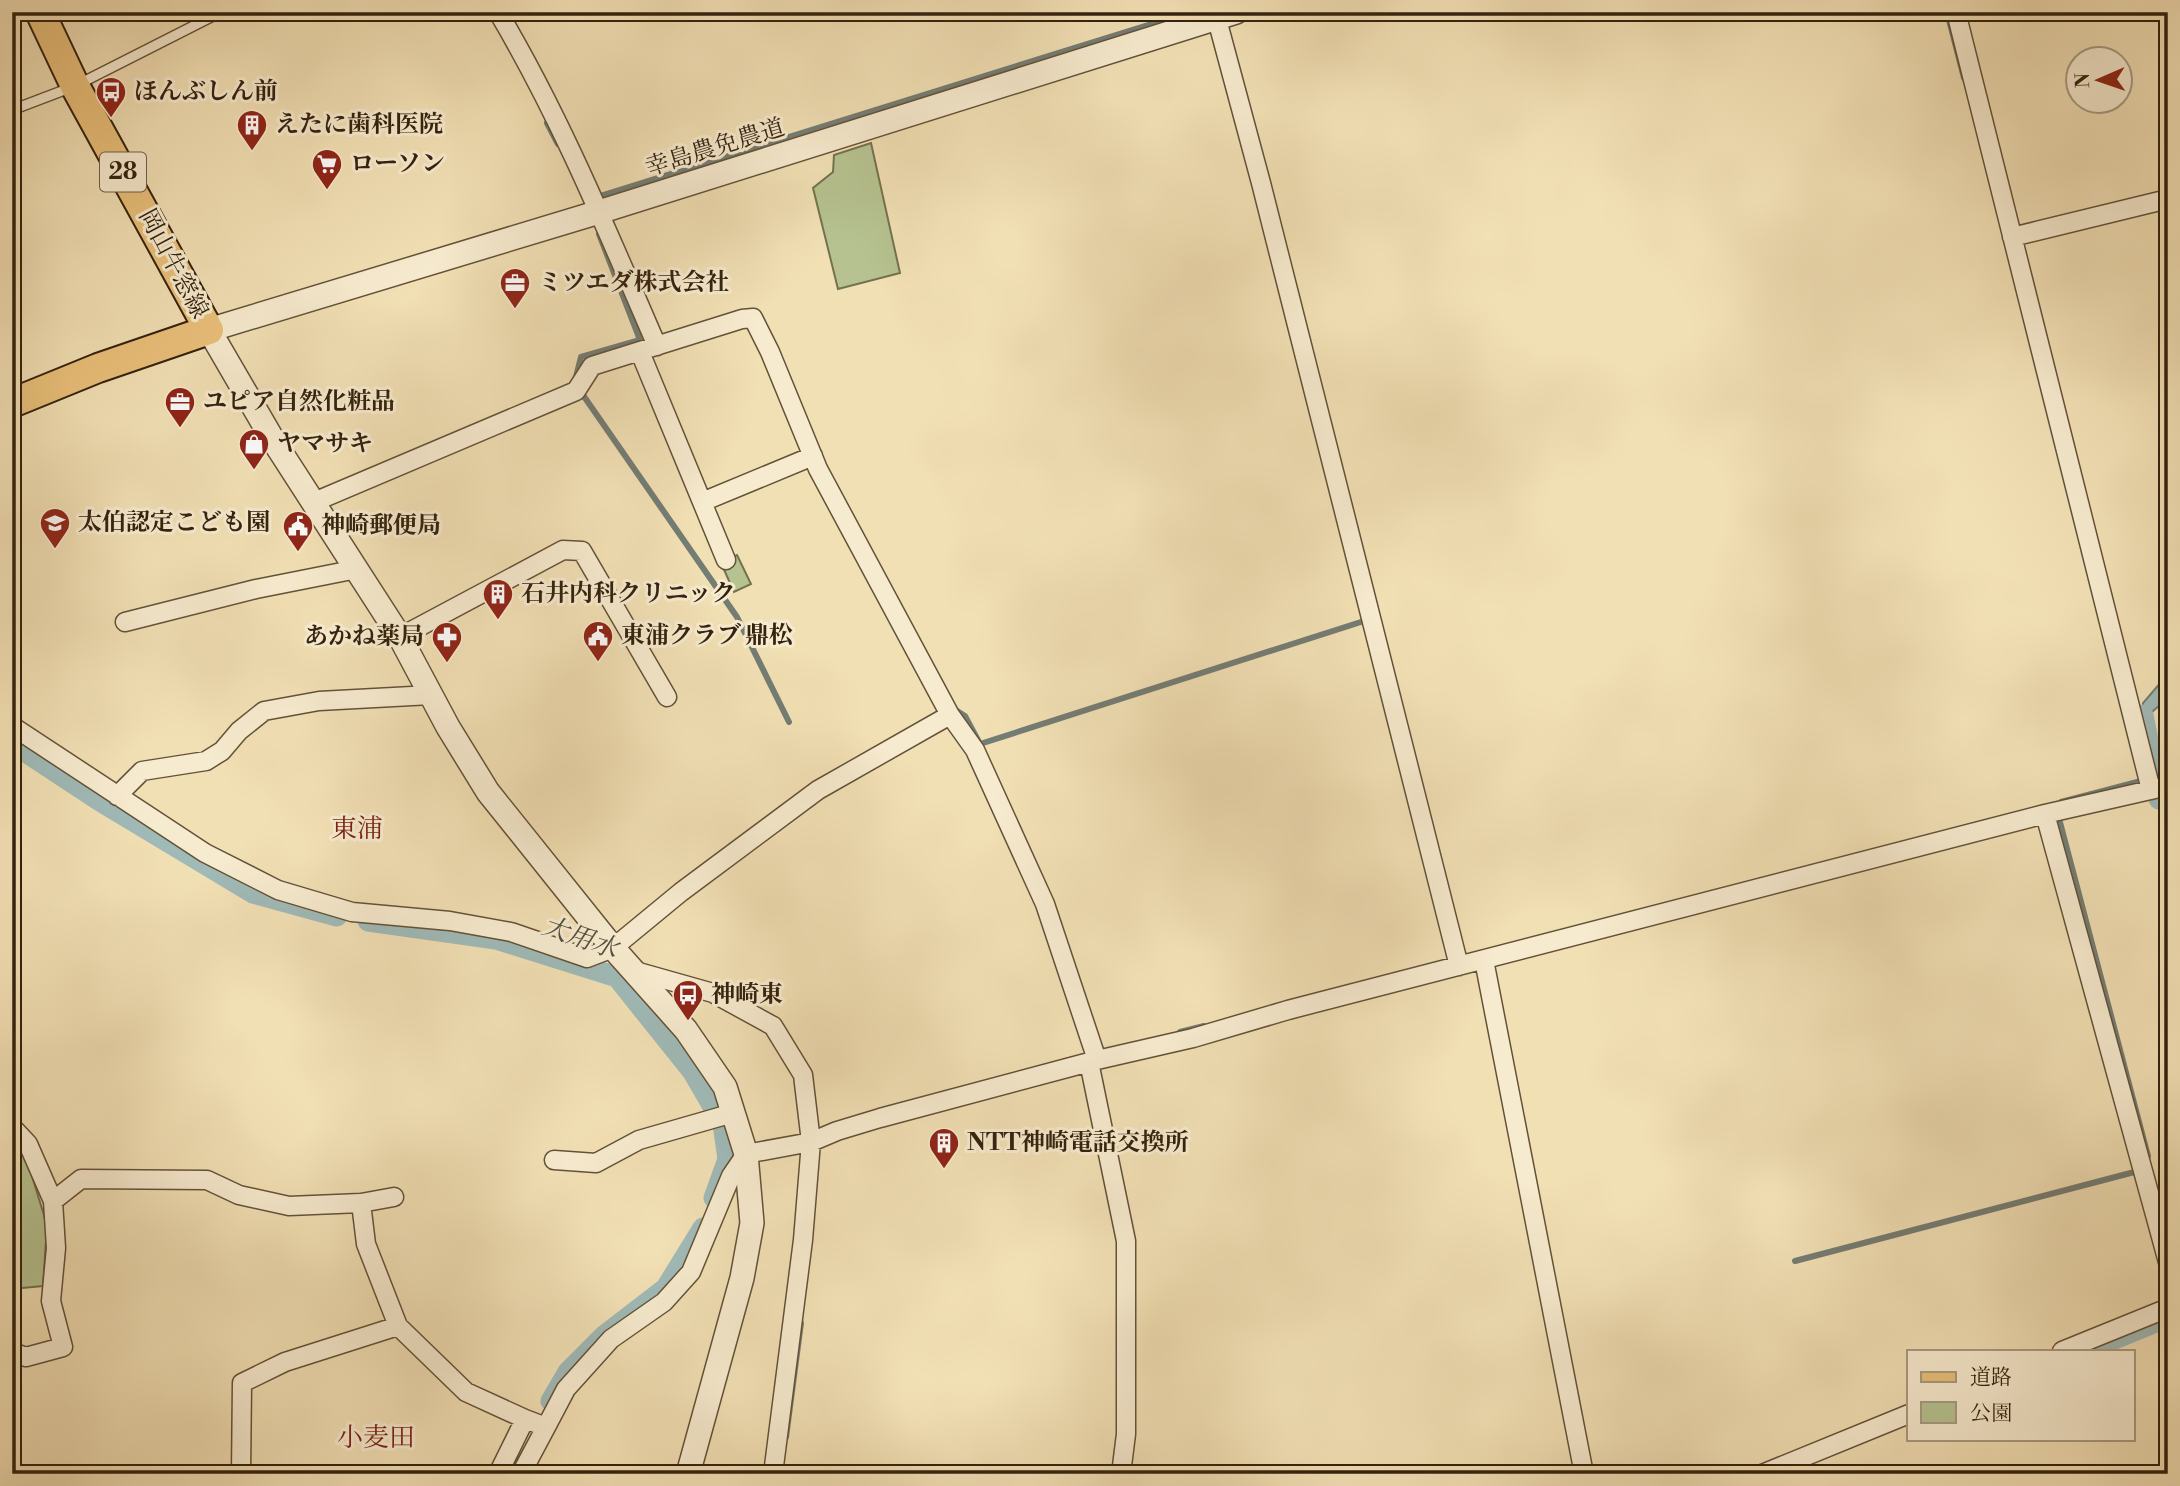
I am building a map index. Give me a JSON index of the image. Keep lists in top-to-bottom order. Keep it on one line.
{"streets":{"main road":["28","岡山牛窓線"],"street":["幸島農免農道"]},"crossings":[["幸島農免農道","岡山牛窓線"]],"districts":["東浦","小麦田"],"water":["大用水"],"places":{"bus stop":["ほんぶしん前","神崎東"],"building":["えたに歯科医院","石井内科クリニック","NTT神崎電話交換所"],"supermarket":["ローソン"],"office":["ミツエダ株式会社","ユピア自然化粧品"],"shop":["ヤマサキ"],"school or university":["太伯認定こども園"],"public building":["神崎郵便局","東浦クラブ 鼎松"],"pharmacy":["あかね薬局"]},"legend":["道路","公園"],"north":"left"}
